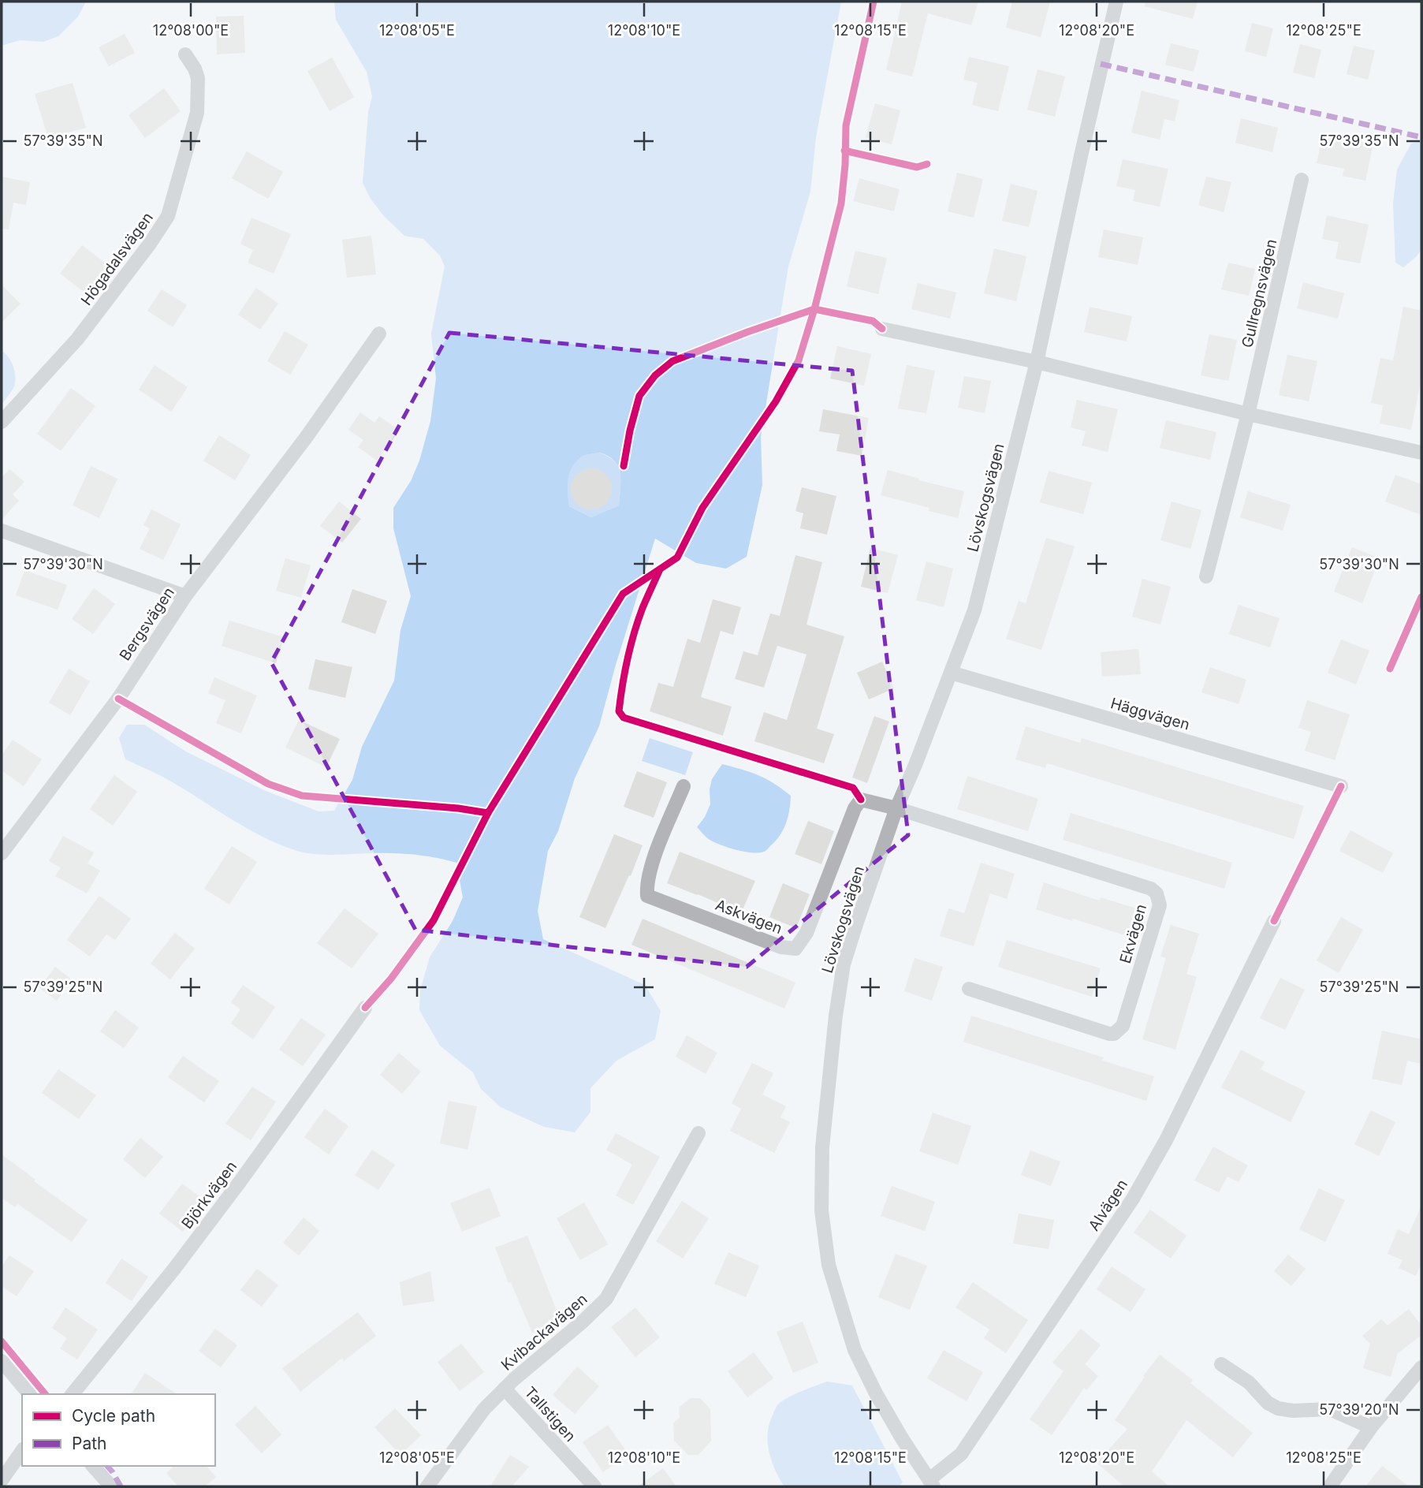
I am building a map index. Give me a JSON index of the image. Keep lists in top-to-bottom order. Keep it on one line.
{"streets":{"street":["Högadalsvägen","Gullregnsvägen","Lövskogsvägen","Bergsvägen","Häggvägen","Askvägen","Ekvägen","Björkvägen","Alvägen","Kvibackavägen","Tallstigen"]},"crossings":[["Lövskogsvägen","Häggvägen"],["Lövskogsvägen","Askvägen"],["Lövskogsvägen","Ekvägen"],["Lövskogsvägen","Alvägen"],["Askvägen","Ekvägen"],["Kvibackavägen","Tallstigen"]],"legend":["Cycle path","Path"],"coordinates":["12°08'00\"E","12°08'05\"E","12°08'10\"E","12°08'15\"E","12°08'20\"E","12°08'25\"E","57°39'35\"N","57°39'30\"N","57°39'25\"N","57°39'20\"N"]}
